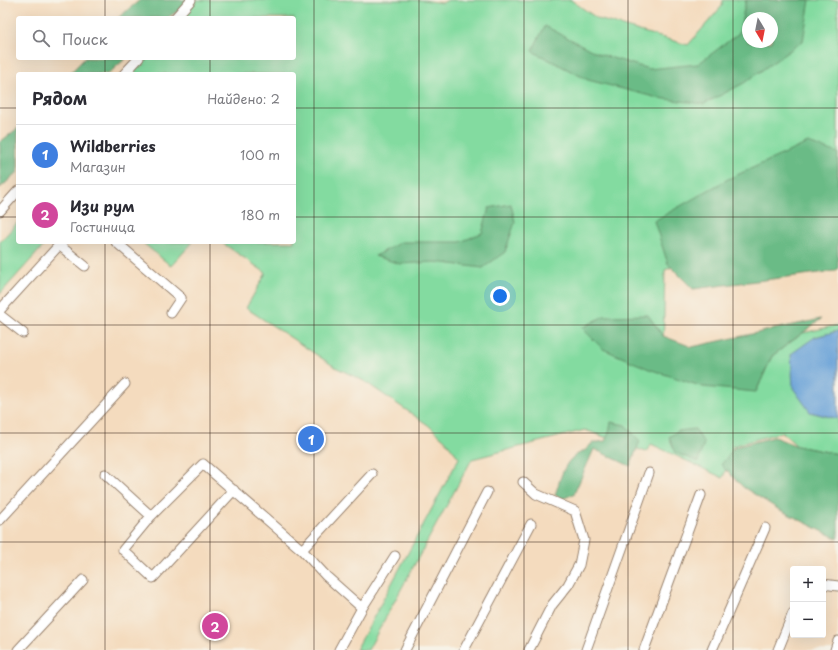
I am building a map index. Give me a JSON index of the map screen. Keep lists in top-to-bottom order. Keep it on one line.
{"north":"bottom","page":{"search":"Поиск","heading":["Рядом","Найдено: 2"],"list":[{"mark":"1","name":"Wildberries","note":"Магазин","value":"100 m"},{"mark":"2","name":"Изи рум","note":"Гостиница","value":"180 m"}],"pins":["1","2"],"map_buttons":["+","−"]}}
